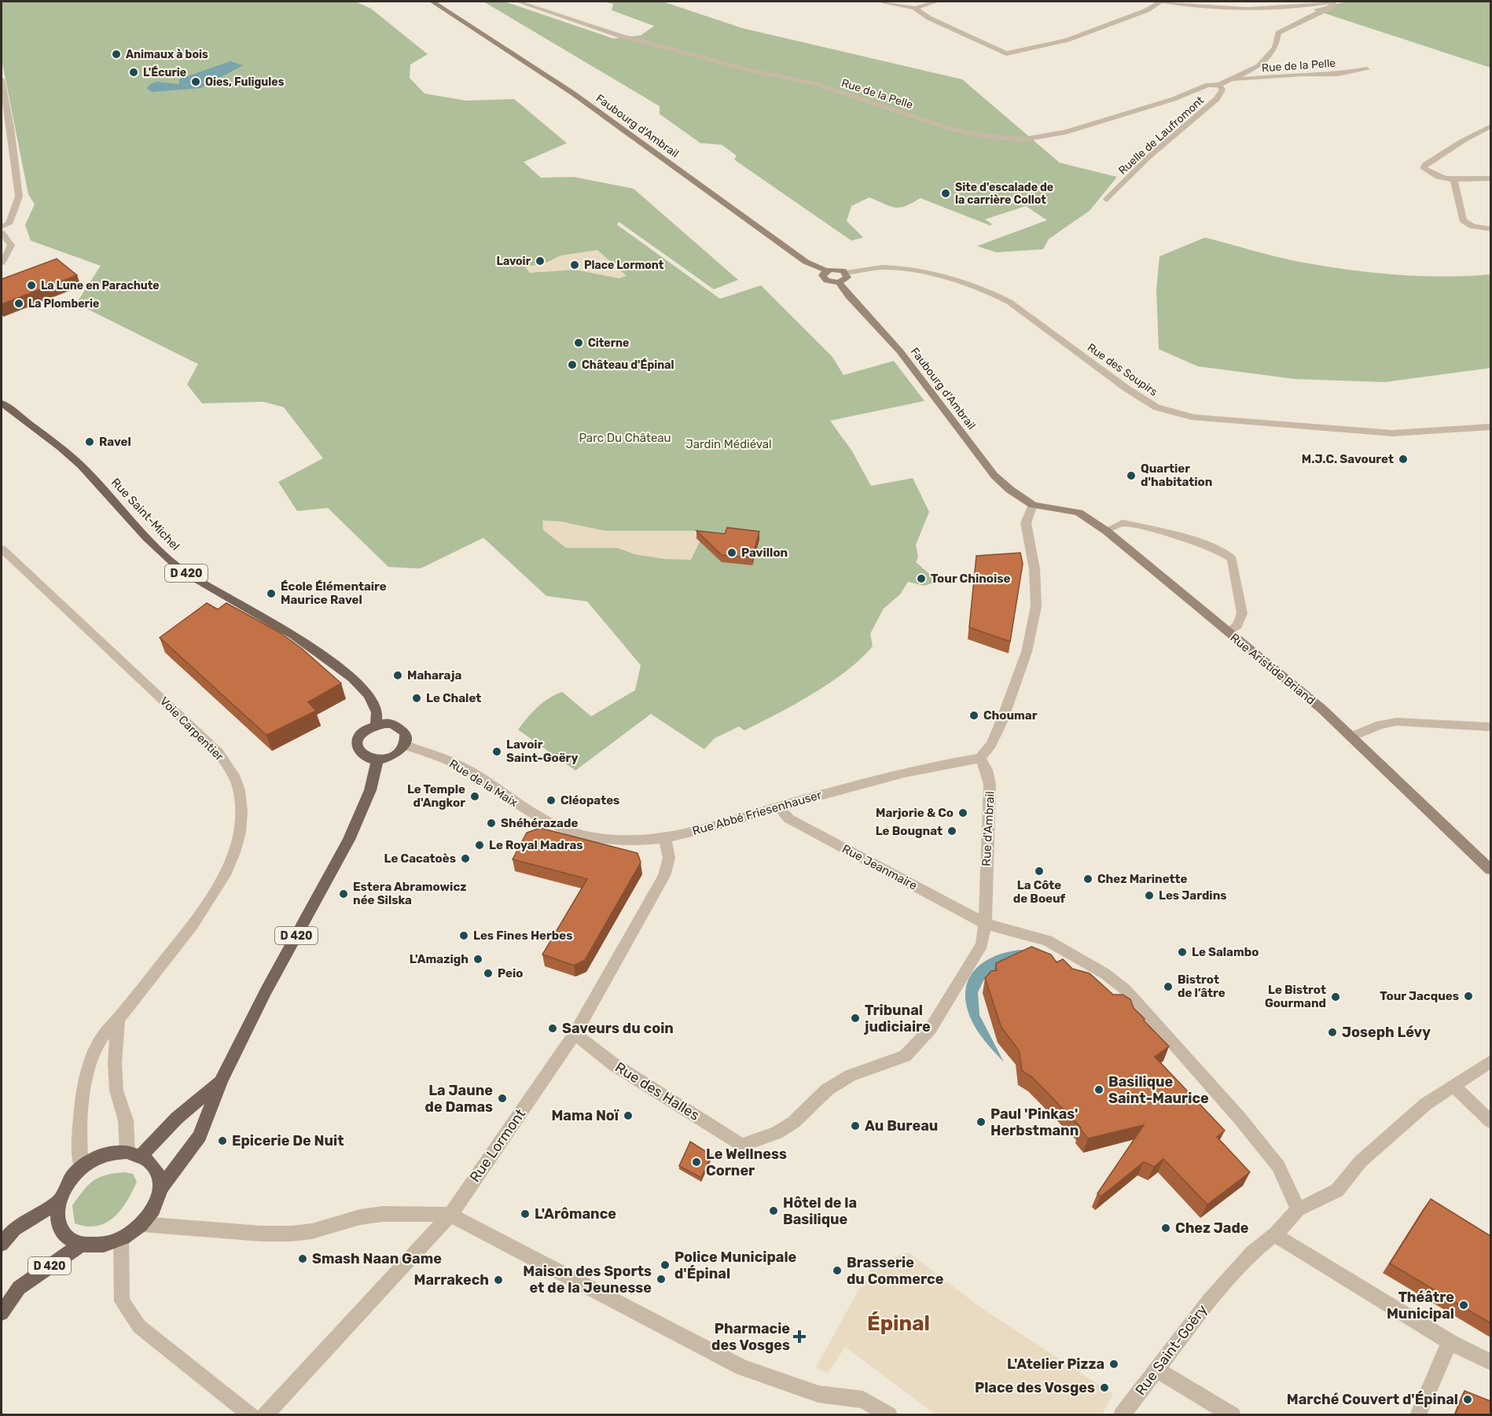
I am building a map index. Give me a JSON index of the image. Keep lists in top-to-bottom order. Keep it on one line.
{"streets":{"main road":["Faubourg d'Ambrail","Rue Saint-Michel","D 420","Rue Aristide Briand"],"street":["Rue de la Pelle","Ruelle de Laufromont","Rue des Soupirs","Voie Carpentier","Rue de la Maix","Rue Abbé Friesenhauser","Rue d'Ambrail","Rue Jeanmaire","Rue des Halles","Rue Lormont","Rue Saint-Goëry"]},"crossings":[["Rue de la Pelle","Ruelle de Laufromont"],["Faubourg d'Ambrail","Rue Aristide Briand"],["Rue Saint-Michel","D 420"],["Rue Saint-Michel","Rue de la Maix"],["D 420","Voie Carpentier"],["D 420","Rue de la Maix"],["Rue de la Maix","Rue Abbé Friesenhauser"],["Rue Abbé Friesenhauser","Rue d'Ambrail"],["Rue Abbé Friesenhauser","Rue Jeanmaire"],["Rue Abbé Friesenhauser","Rue Lormont"],["Rue d'Ambrail","Rue Jeanmaire"],["Rue d'Ambrail","Rue des Halles"],["Rue Jeanmaire","Rue Saint-Goëry"],["Rue des Halles","Rue Lormont"]],"districts":["Épinal"],"parks":["Parc Du Château","Jardin Médiéval"],"places":{"other":["Animaux à bois","L'Écurie","Oies, Fuligules","Site d'escalade de la carrière Collot","Lavoir","Place Lormont","La Lune en Parachute","La Plomberie","Citerne","Château d'Épinal","Ravel","M.J.C. Savouret","Quartier d'habitation","Pavillon","Tour Chinoise","École Élémentaire Maurice Ravel","Maharaja","Le Chalet","Choumar","Lavoir Saint-Goëry","Le Temple d'Angkor","Cléopates","Marjorie & Co","Shéhérazade","Le Bougnat","Le Royal Madras","Le Cacatoès","La Côte de Boeuf","Chez Marinette","Estera Abramowicz née Silska","Les Jardins","Les Fines Herbes","Le Salambo","L'Amazigh","Peio","Bistrot de l’âtre","Tour Jacques","Le Bistrot Gourmand","Tribunal judiciaire","Saveurs du coin","Joseph Lévy","Basilique Saint-Maurice","La Jaune de Damas","Mama Noï","Paul 'Pinkas' Herbstmann","Au Bureau","Epicerie De Nuit","Le Wellness Corner","Hôtel de la Basilique","L'Arômance","Chez Jade","Smash Naan Game","Police Municipale d'Épinal","Brasserie du Commerce","Maison des Sports et de la Jeunesse","Marrakech","Théâtre Municipal","L'Atelier Pizza","Place des Vosges","Marché Couvert d'Épinal"],"health":["Pharmacie des Vosges"]}}
